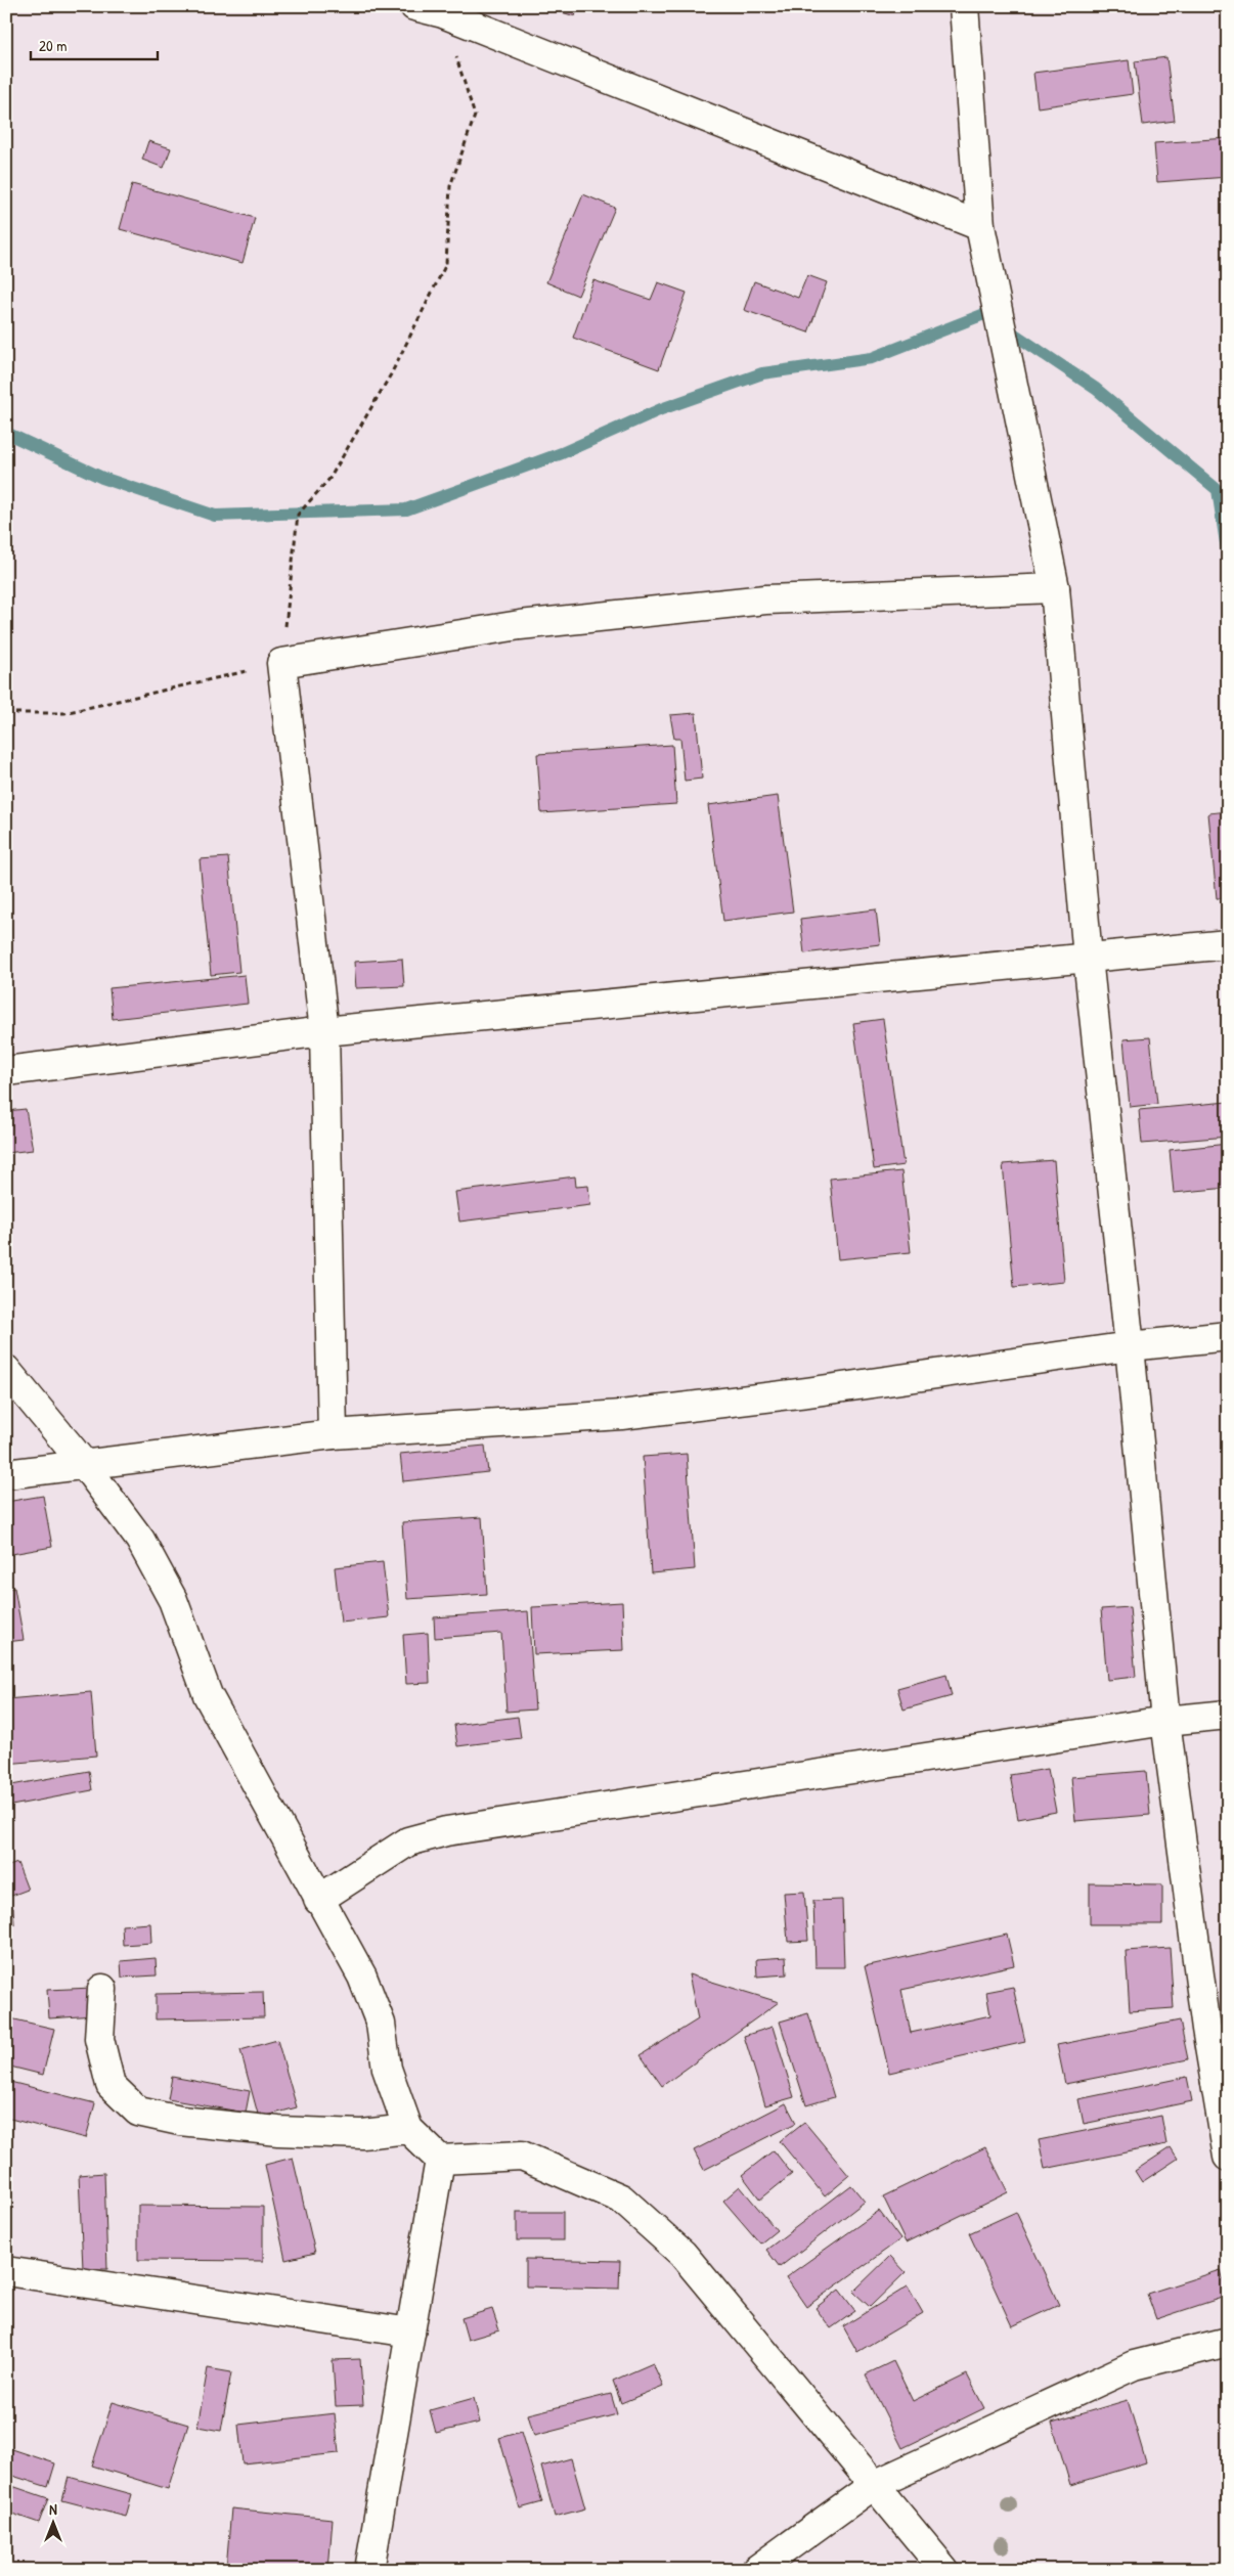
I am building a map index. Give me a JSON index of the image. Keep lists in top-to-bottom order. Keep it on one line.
{"scale_bar":"20 m","north":"top"}
